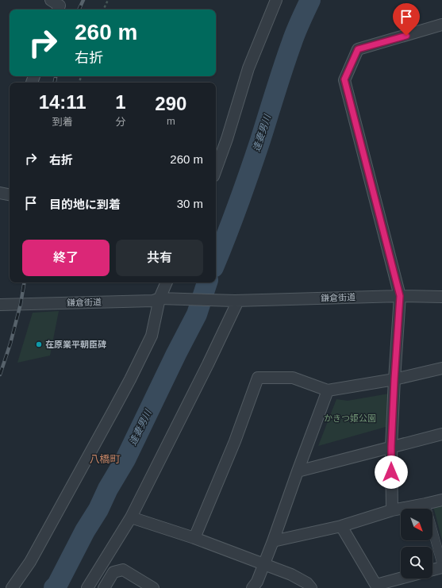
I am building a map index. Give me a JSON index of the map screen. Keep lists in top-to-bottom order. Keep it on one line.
{"streets":{"street":["鎌倉街道"]},"districts":["八橋町"],"water":["逢妻男川"],"parks":["かきつ姫公園"],"places":["在原業平朝臣碑"],"north":"bottom right","page":{"turn":["260 m","右折"],"eta":["14:11","到着","1","分","290","m"],"list":[{"name":"右折","value":"260 m"},{"name":"目的地に到着","value":"30 m"}],"buttons":["終了","共有"]}}
